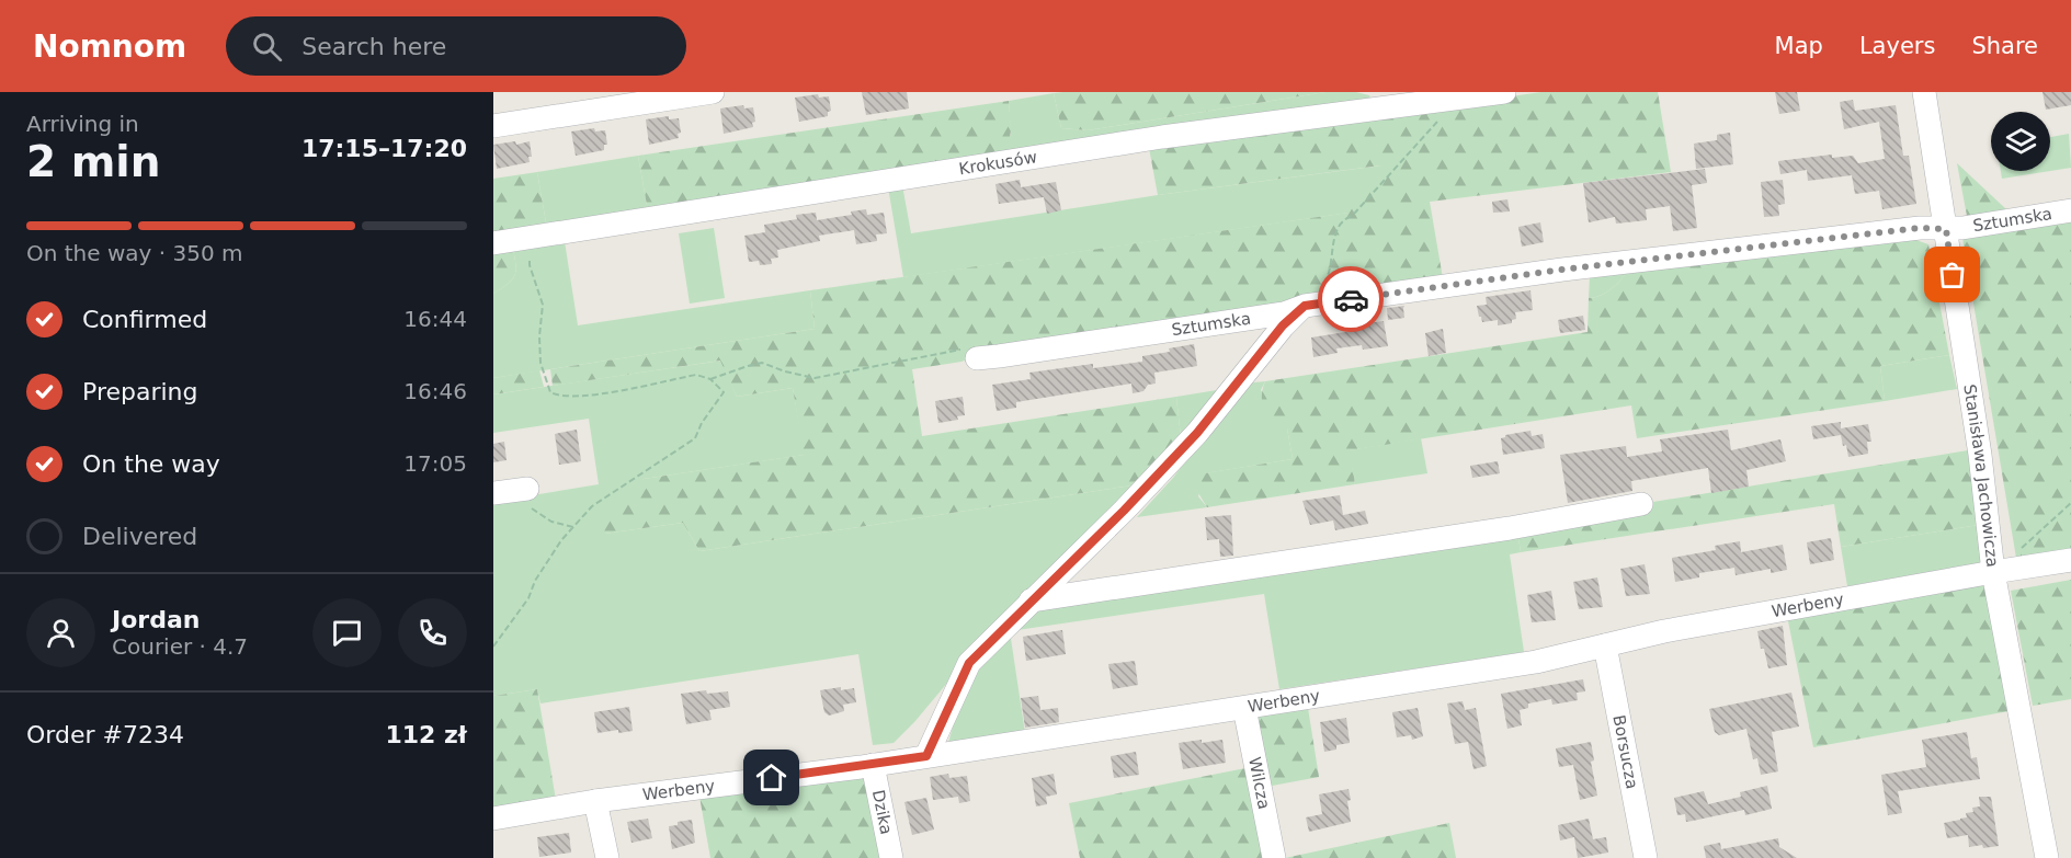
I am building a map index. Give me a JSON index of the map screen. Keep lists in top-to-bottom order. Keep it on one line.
{"streets":{"street":["Krokusów","Sztumska","Stanisława Jachowicza","Werbeny","Borsucza","Wilcza","Dzika"]},"crossings":[["Sztumska","Stanisława Jachowicza"],["Stanisława Jachowicza","Werbeny"],["Werbeny","Borsucza"],["Werbeny","Wilcza"],["Werbeny","Dzika"]],"page":{"header":"Nomnom","search":"Search here","nav":["Map","Layers","Share"],"heading":["2 min","Arriving in","17:15–17:20"],"panel":["Jordan","Courier · 4.7","Order #7234","112 zł"],"bar":"On the way · 350 m","list":[["Confirmed","16:44"],["Preparing","16:46"],["On the way","17:05"],"Delivered"]}}
